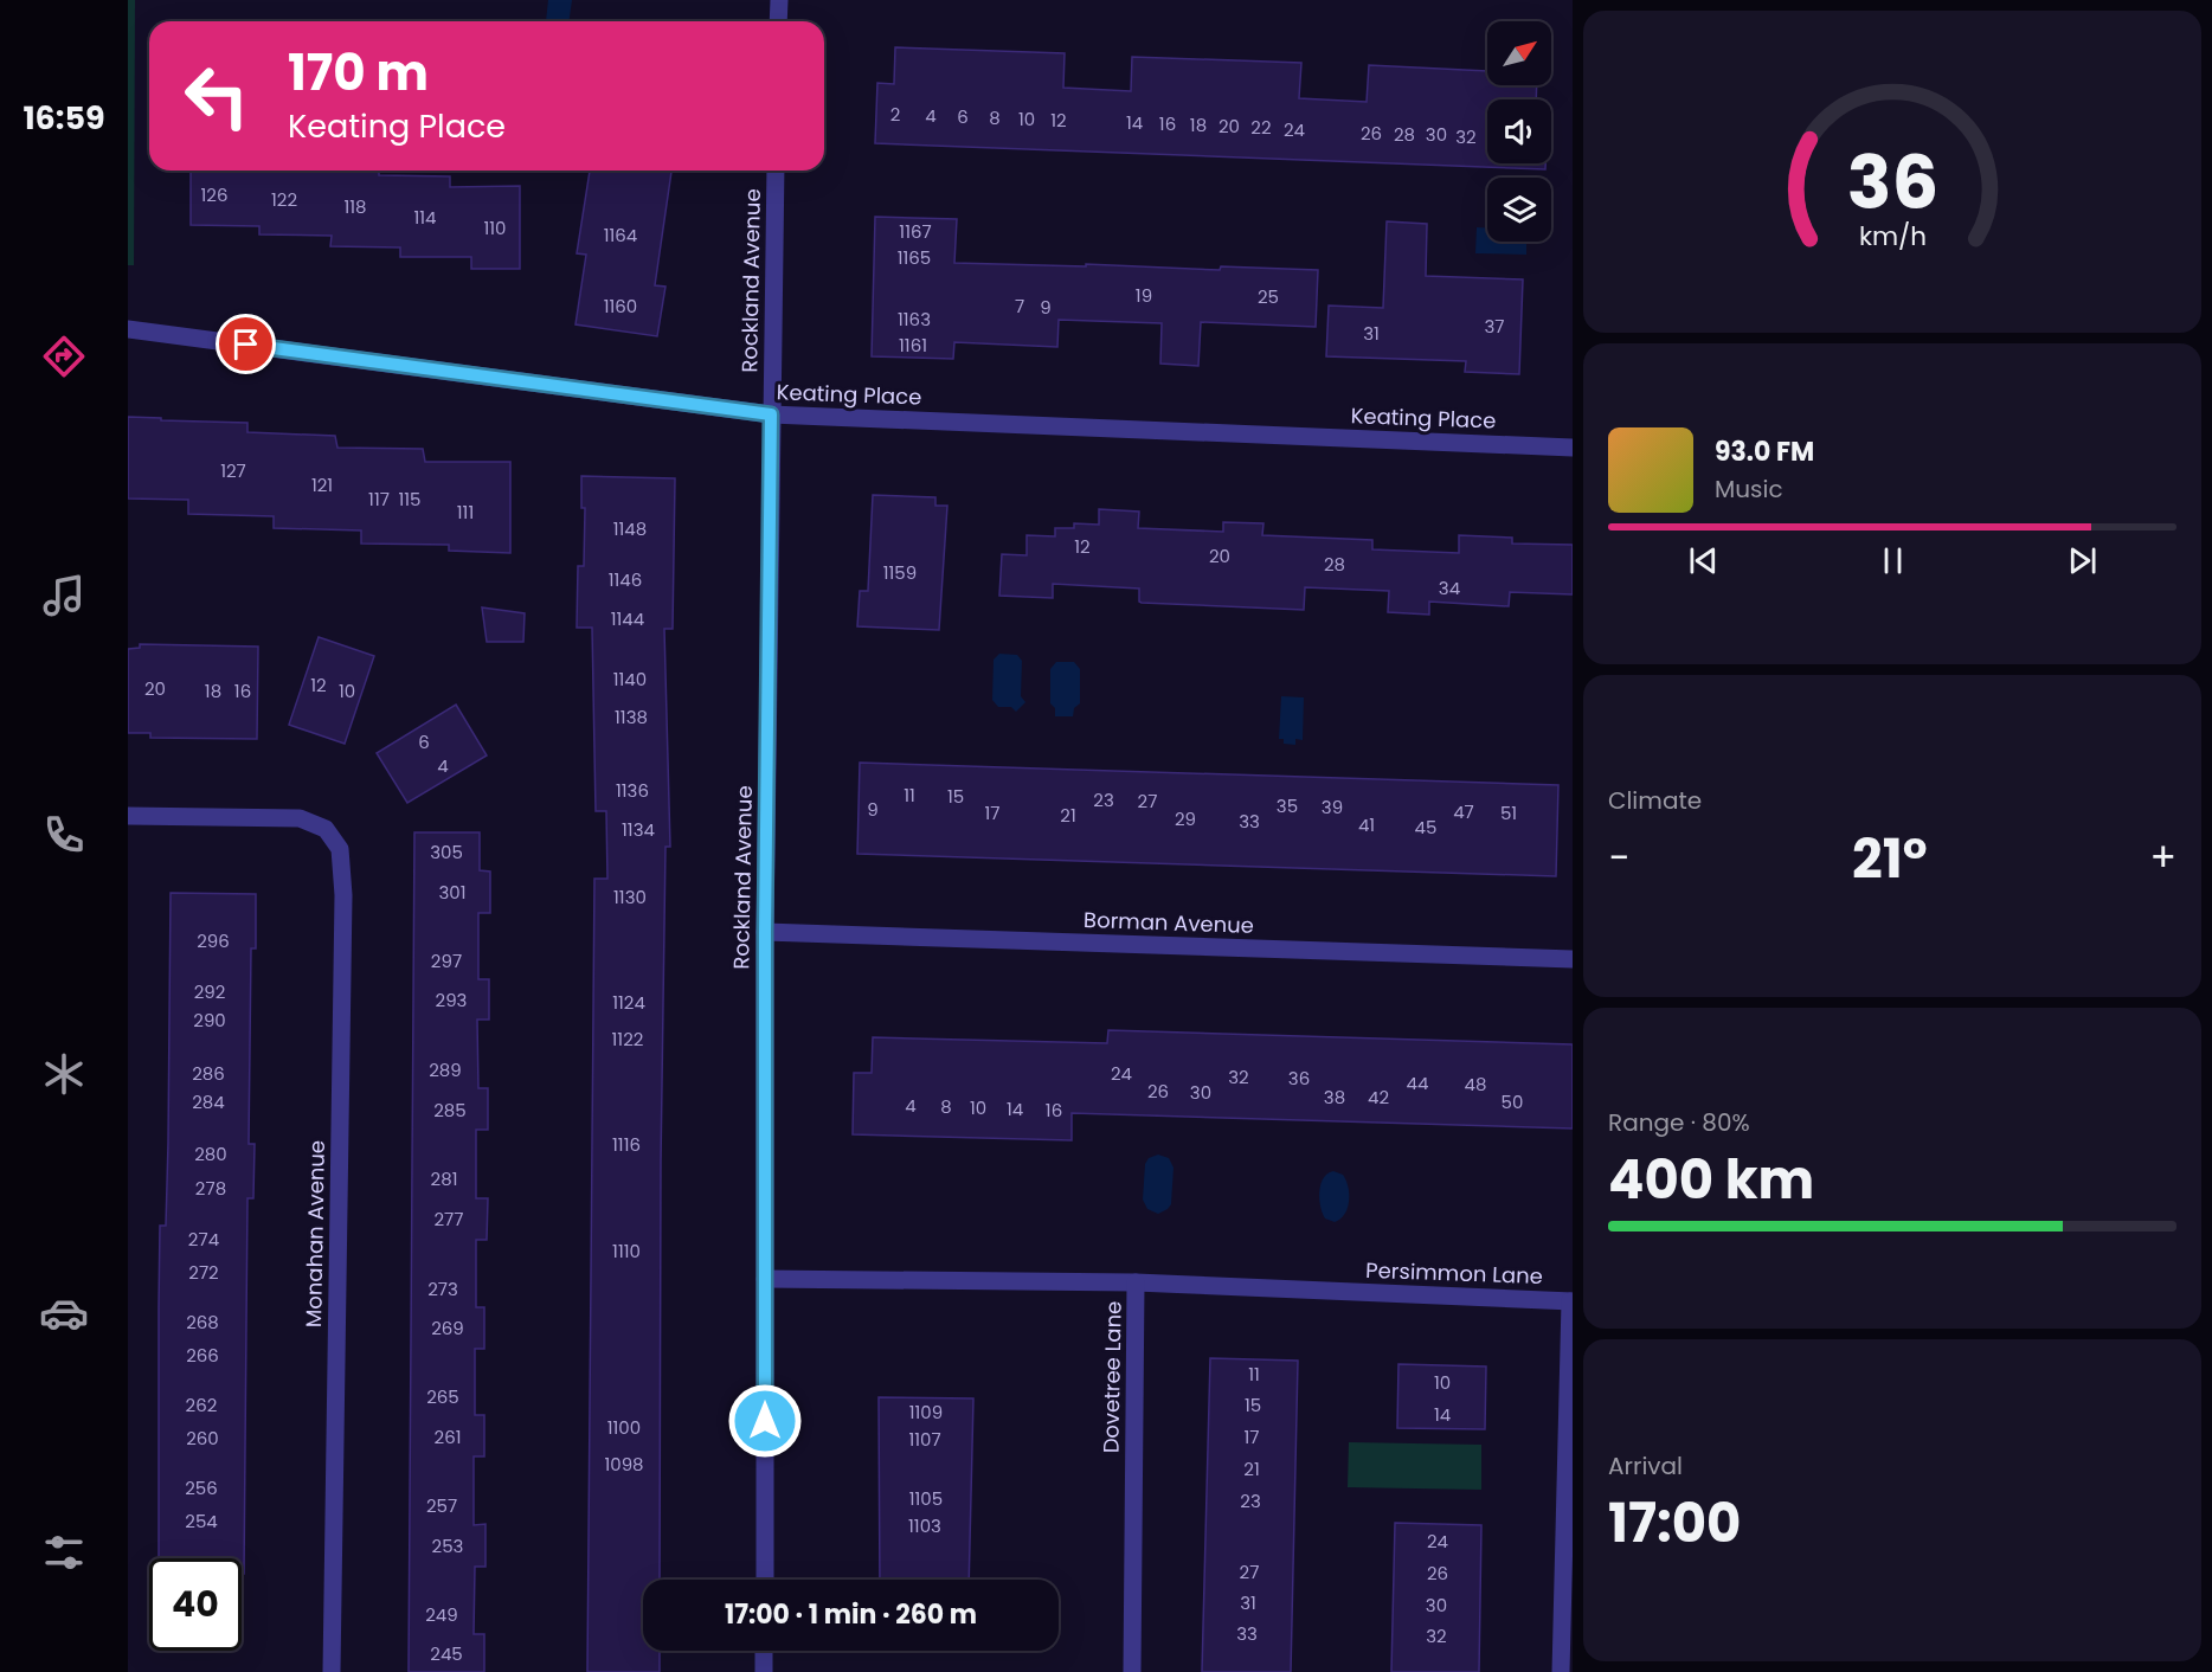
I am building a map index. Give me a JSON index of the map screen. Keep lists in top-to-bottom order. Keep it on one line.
{"streets":{"street":["Rockland Avenue","Keating Place","Borman Avenue","Monahan Avenue","Persimmon Lane","Dovetree Lane"]},"crossings":[["Rockland Avenue","Keating Place"],["Rockland Avenue","Borman Avenue"],["Rockland Avenue","Dovetree Lane"],["Persimmon Lane","Dovetree Lane"]],"house_numbers":["2","4","6","8","10","12","14","16","18","20","22","24","26","28","30","32","126","122","118","114","110","1167","1164","1165","19","25","1160","7","9","1163","37","31","1161","127","121","117","115","111","1148","12","20","28","1159","1146","34","1144","1140","12","20","18","16","10","1138","6","4","1136","11","15","23","27","35","39","9","47","17","51","21","29","33","41","45","1134","305","301","1130","296","297","292","293","1124","290","1122","289","286","24","32","36","44","48","26","30","38","42","284","50","4","8","10","14","285","16","1116","280","281","278","277","274","1110","272","273","268","269","266","11","10","265","262","15","1109","14","1100","261","17","260","1107","1098","21","256","1105","23","257","254","1103","24","253","27","26","31","30","249","33","32","245"],"north":"top right","page":{"tabs":"16:59","turn":["170 m","Keating Place"],"song":["93.0 FM","Music"],"tile":["Climate",["Range · 80%","400 km"],["Arrival","17:00"]],"heat":["−","21°","+"],"limit":"40","trip":"17:00 · 1 min · 260 m","gauge":["36","km/h"]}}
